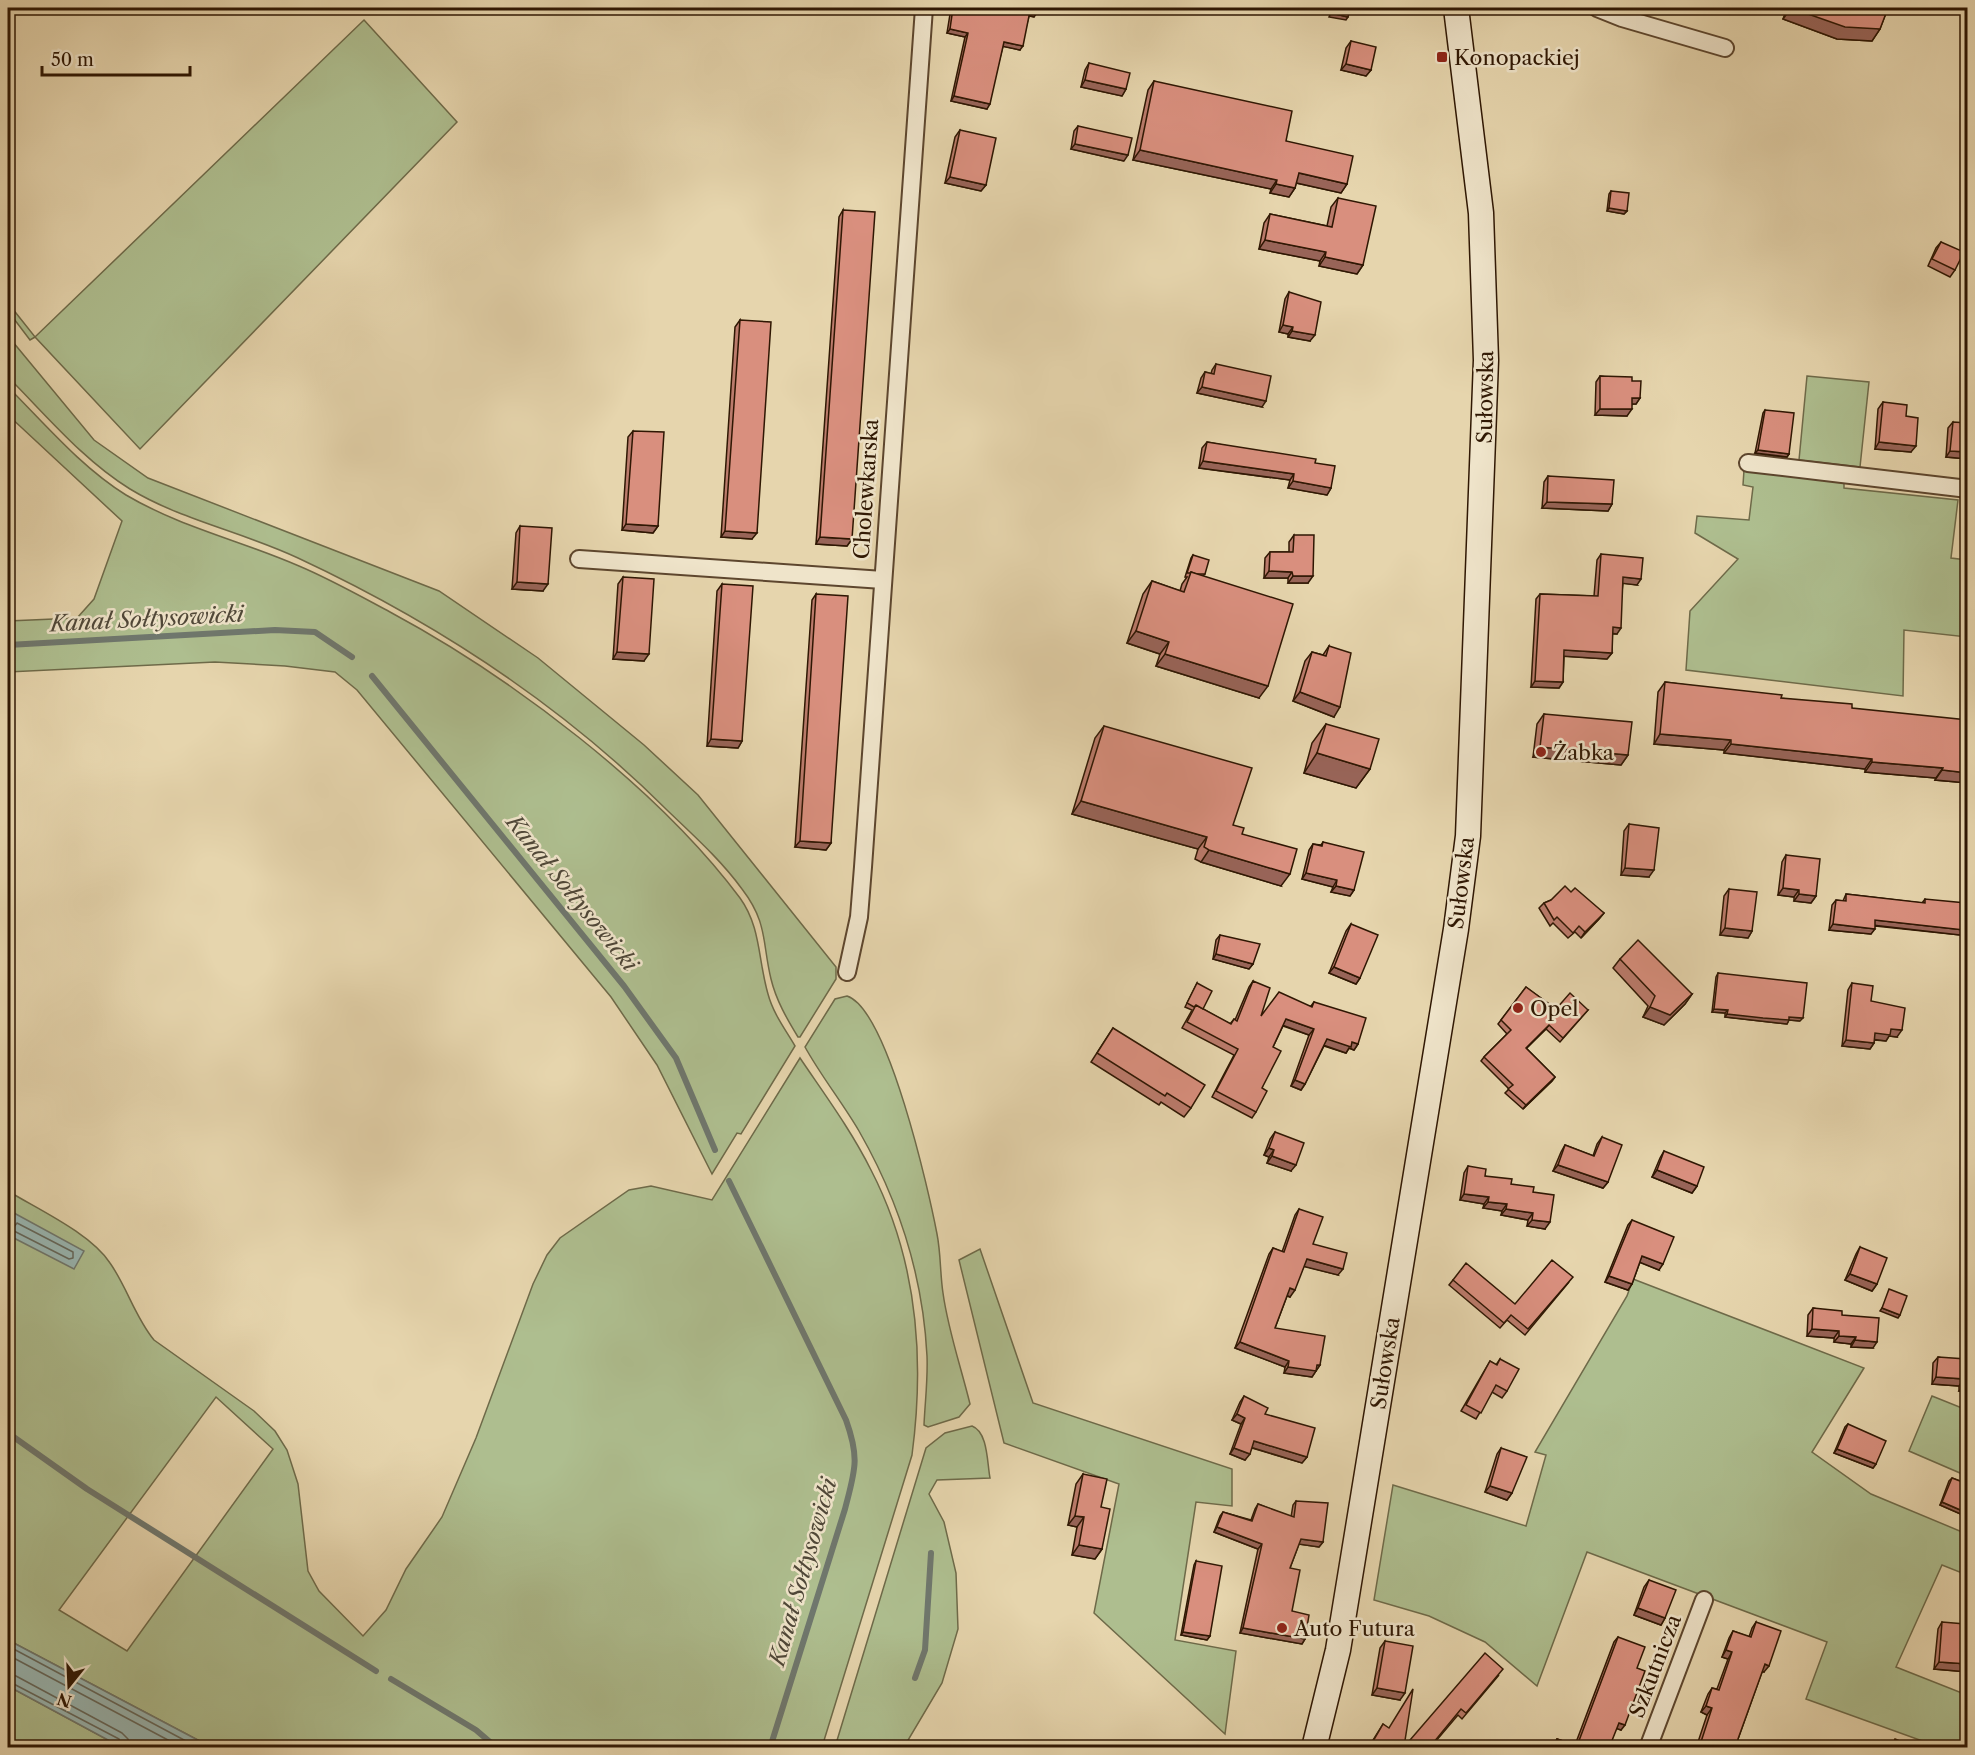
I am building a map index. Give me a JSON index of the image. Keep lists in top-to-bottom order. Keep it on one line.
{"streets":{"main road":["Sułowska"],"street":["Cholewkarska","Szkutnicza"]},"water":["Kanał Sołtysowicki"],"places":{"transit":["Konopackiej"],"other":["Żabka","Opel","Auto Futura"]},"scale_bar":"50 m","north":"bottom"}
